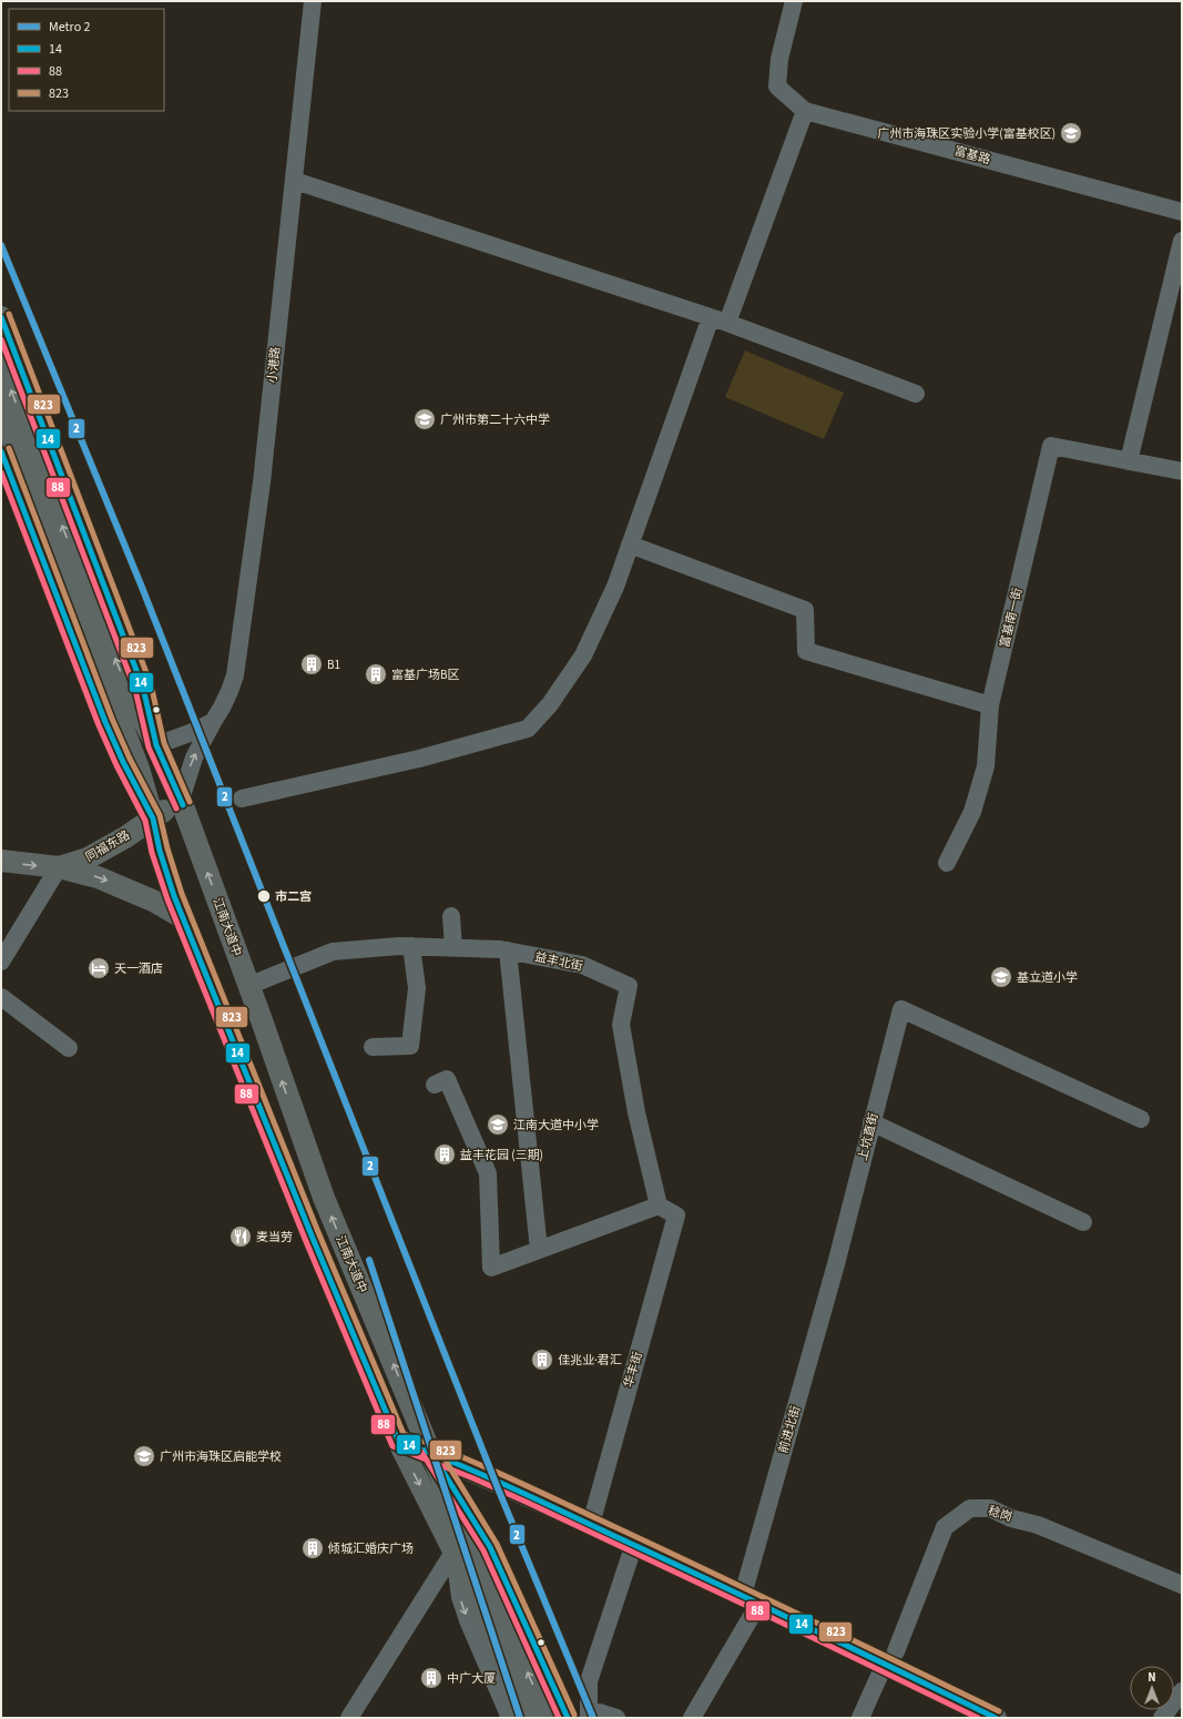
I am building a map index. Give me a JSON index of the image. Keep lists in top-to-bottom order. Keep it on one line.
{"streets":{"main road":["同福东路","江南大道中"],"street":["富基路","小港路","富基南一街","益丰北街","上坑直街","华丰街","前进北街","稔岗"]},"crossings":[["小港路","同福东路"],["小港路","江南大道中"],["同福东路","江南大道中"],["江南大道中","益丰北街"],["益丰北街","华丰街"],["上坑直街","前进北街"]],"places":{"school or university":["广州市海珠区实验小学(富基校区)","广州市第二十六中学","基立道小学","江南大道中小学","广州市海珠区启能学校"],"building":["B1","富基广场B区","益丰花园 (三期)","佳兆业·君汇","倾城汇婚庆广场","中广大厦"],"other":["市二宫"],"hotel":["天一酒店"],"restaurant":["麦当劳"]},"lines":["metro line 2","transit line 823","transit line 14","transit line 88"],"legend":["Metro 2","14","88","823"],"north":"top"}
